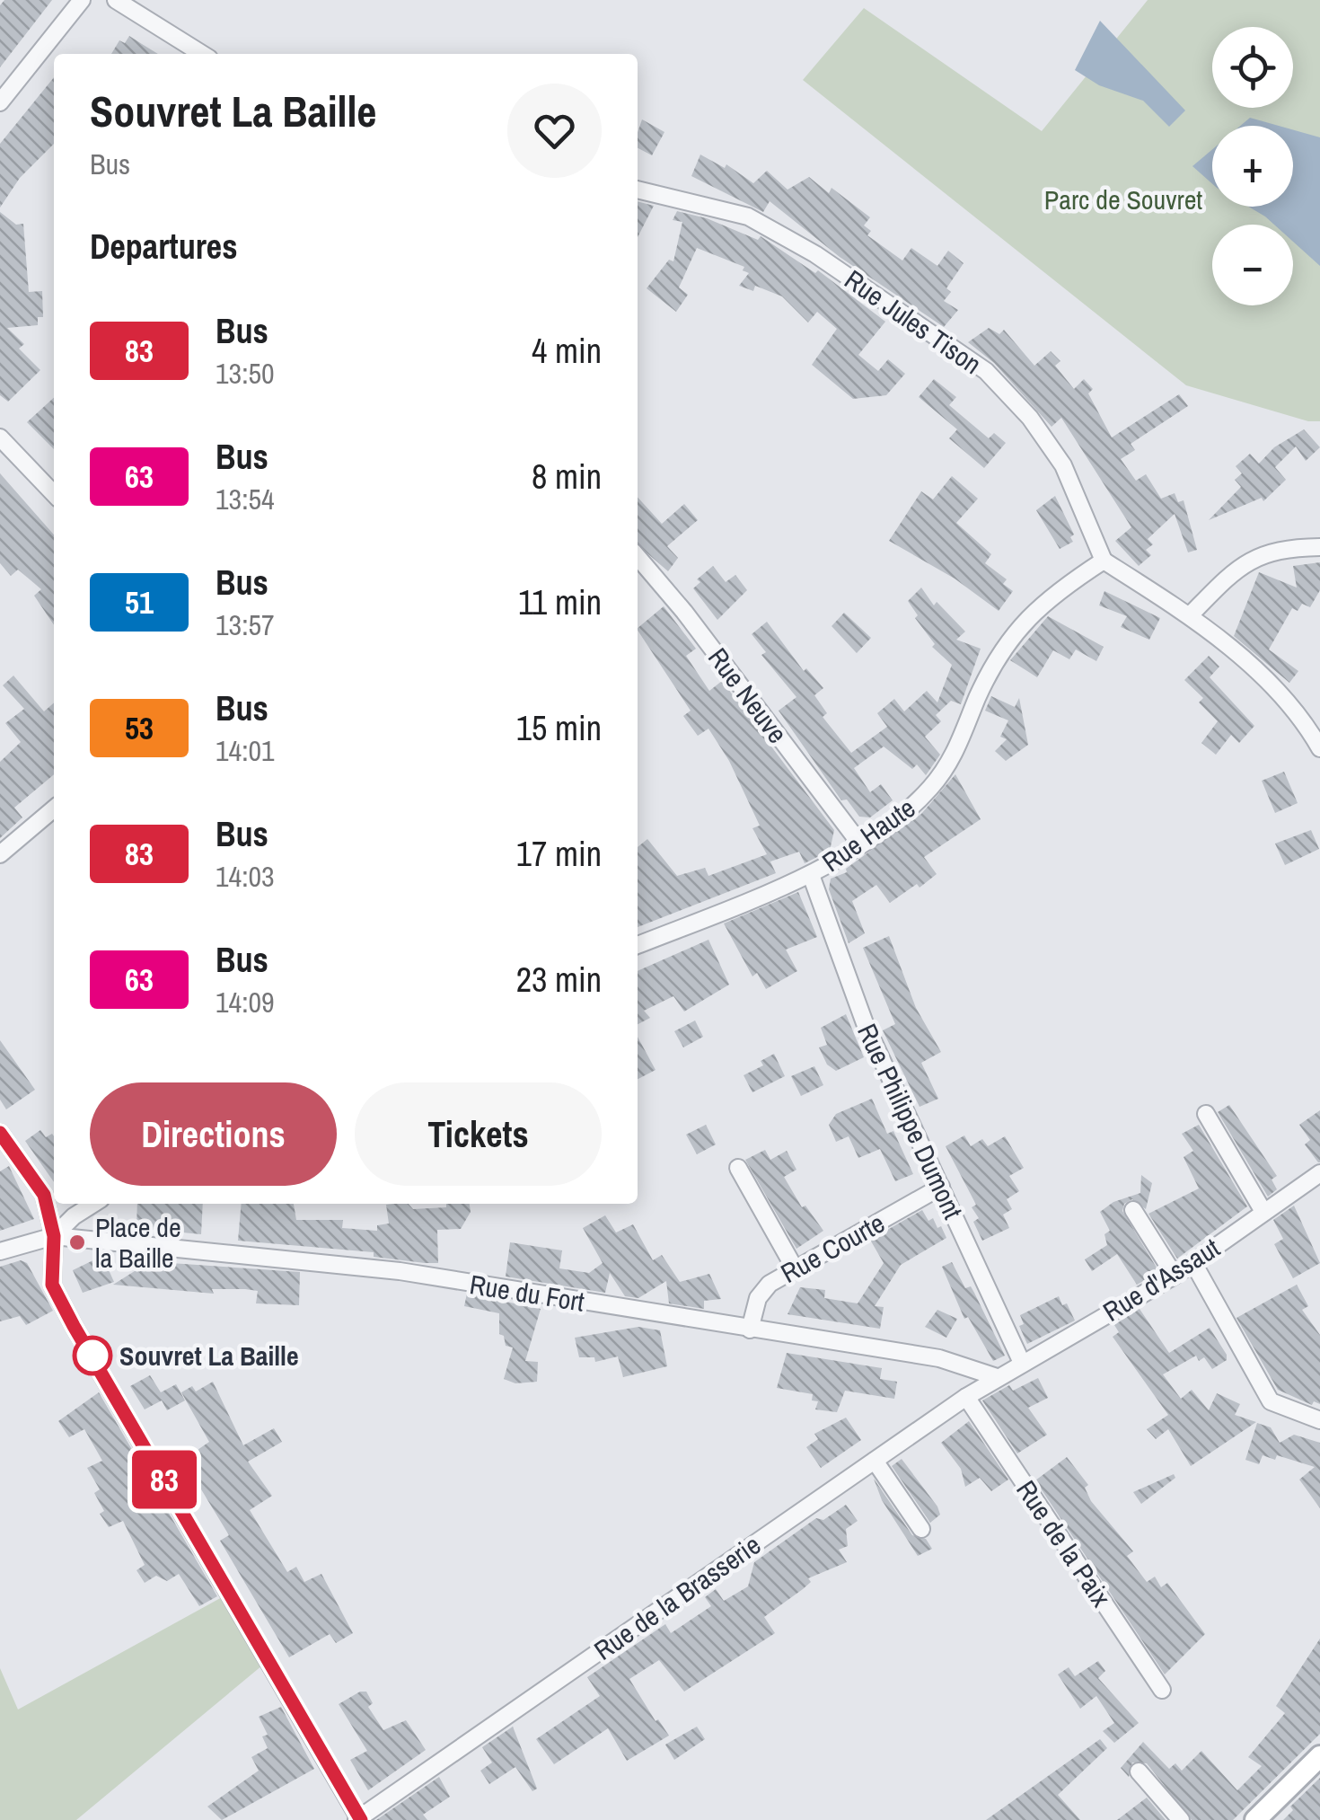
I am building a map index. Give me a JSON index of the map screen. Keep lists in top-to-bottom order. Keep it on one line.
{"streets":{"street":["Rue Jules Tison","Rue Neuve","Rue Haute","Rue Philippe Dumont","Rue Courte","Rue d'Assaut","Rue du Fort","Rue de la Paix","Rue de la Brasserie"]},"crossings":[["Rue Jules Tison","Rue Haute"],["Rue Neuve","Rue Haute"],["Rue Haute","Rue Philippe Dumont"],["Rue Philippe Dumont","Rue Courte"],["Rue Philippe Dumont","Rue d'Assaut"],["Rue Courte","Rue du Fort"],["Rue d'Assaut","Rue du Fort"],["Rue d'Assaut","Rue de la Brasserie"],["Rue du Fort","Rue de la Brasserie"],["Rue de la Paix","Rue de la Brasserie"]],"parks":["Parc de Souvret"],"places":["Place de la Baille","Souvret La Baille"],"lines":["bus line 83"],"page":{"on_map":"83","map_buttons":["+","−"],"heading":[["Souvret La Baille","Bus"],"Departures"],"list":[{"mark":"83","name":"Bus","note":"13:50","value":"4 min"},{"mark":"63","name":"Bus","note":"13:54","value":"8 min"},{"mark":"51","name":"Bus","note":"13:57","value":"11 min"},{"mark":"53","name":"Bus","note":"14:01","value":"15 min"},{"mark":"83","name":"Bus","note":"14:03","value":"17 min"},{"mark":"63","name":"Bus","note":"14:09","value":"23 min"}],"buttons":["Directions","Tickets"]}}
